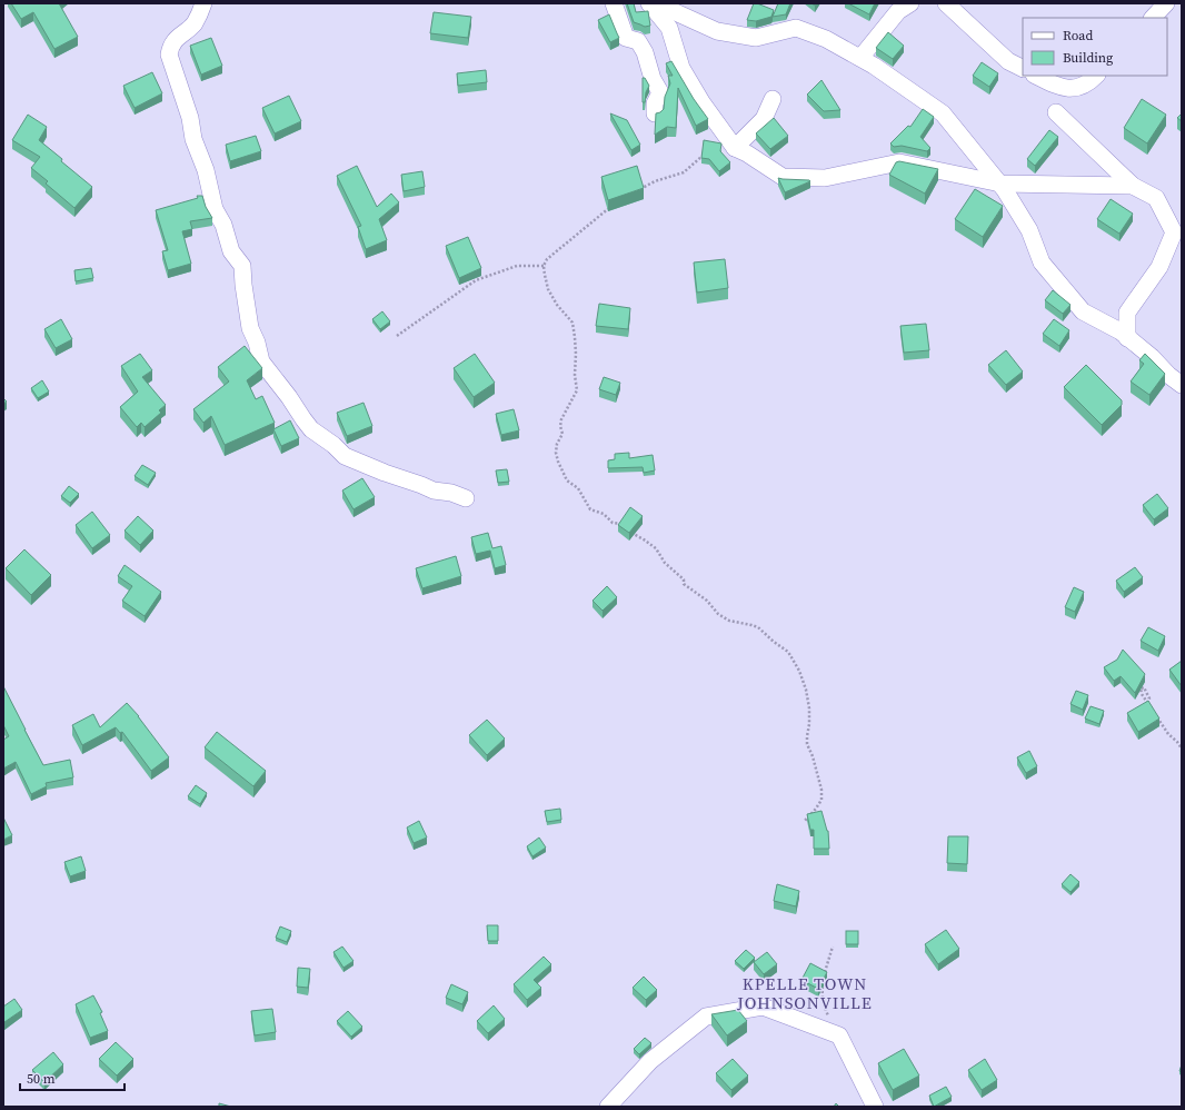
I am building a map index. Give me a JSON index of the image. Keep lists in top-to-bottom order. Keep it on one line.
{"districts":["KPELLE TOWN JOHNSONVILLE"],"legend":["Road","Building"],"scale_bar":"50 m"}
